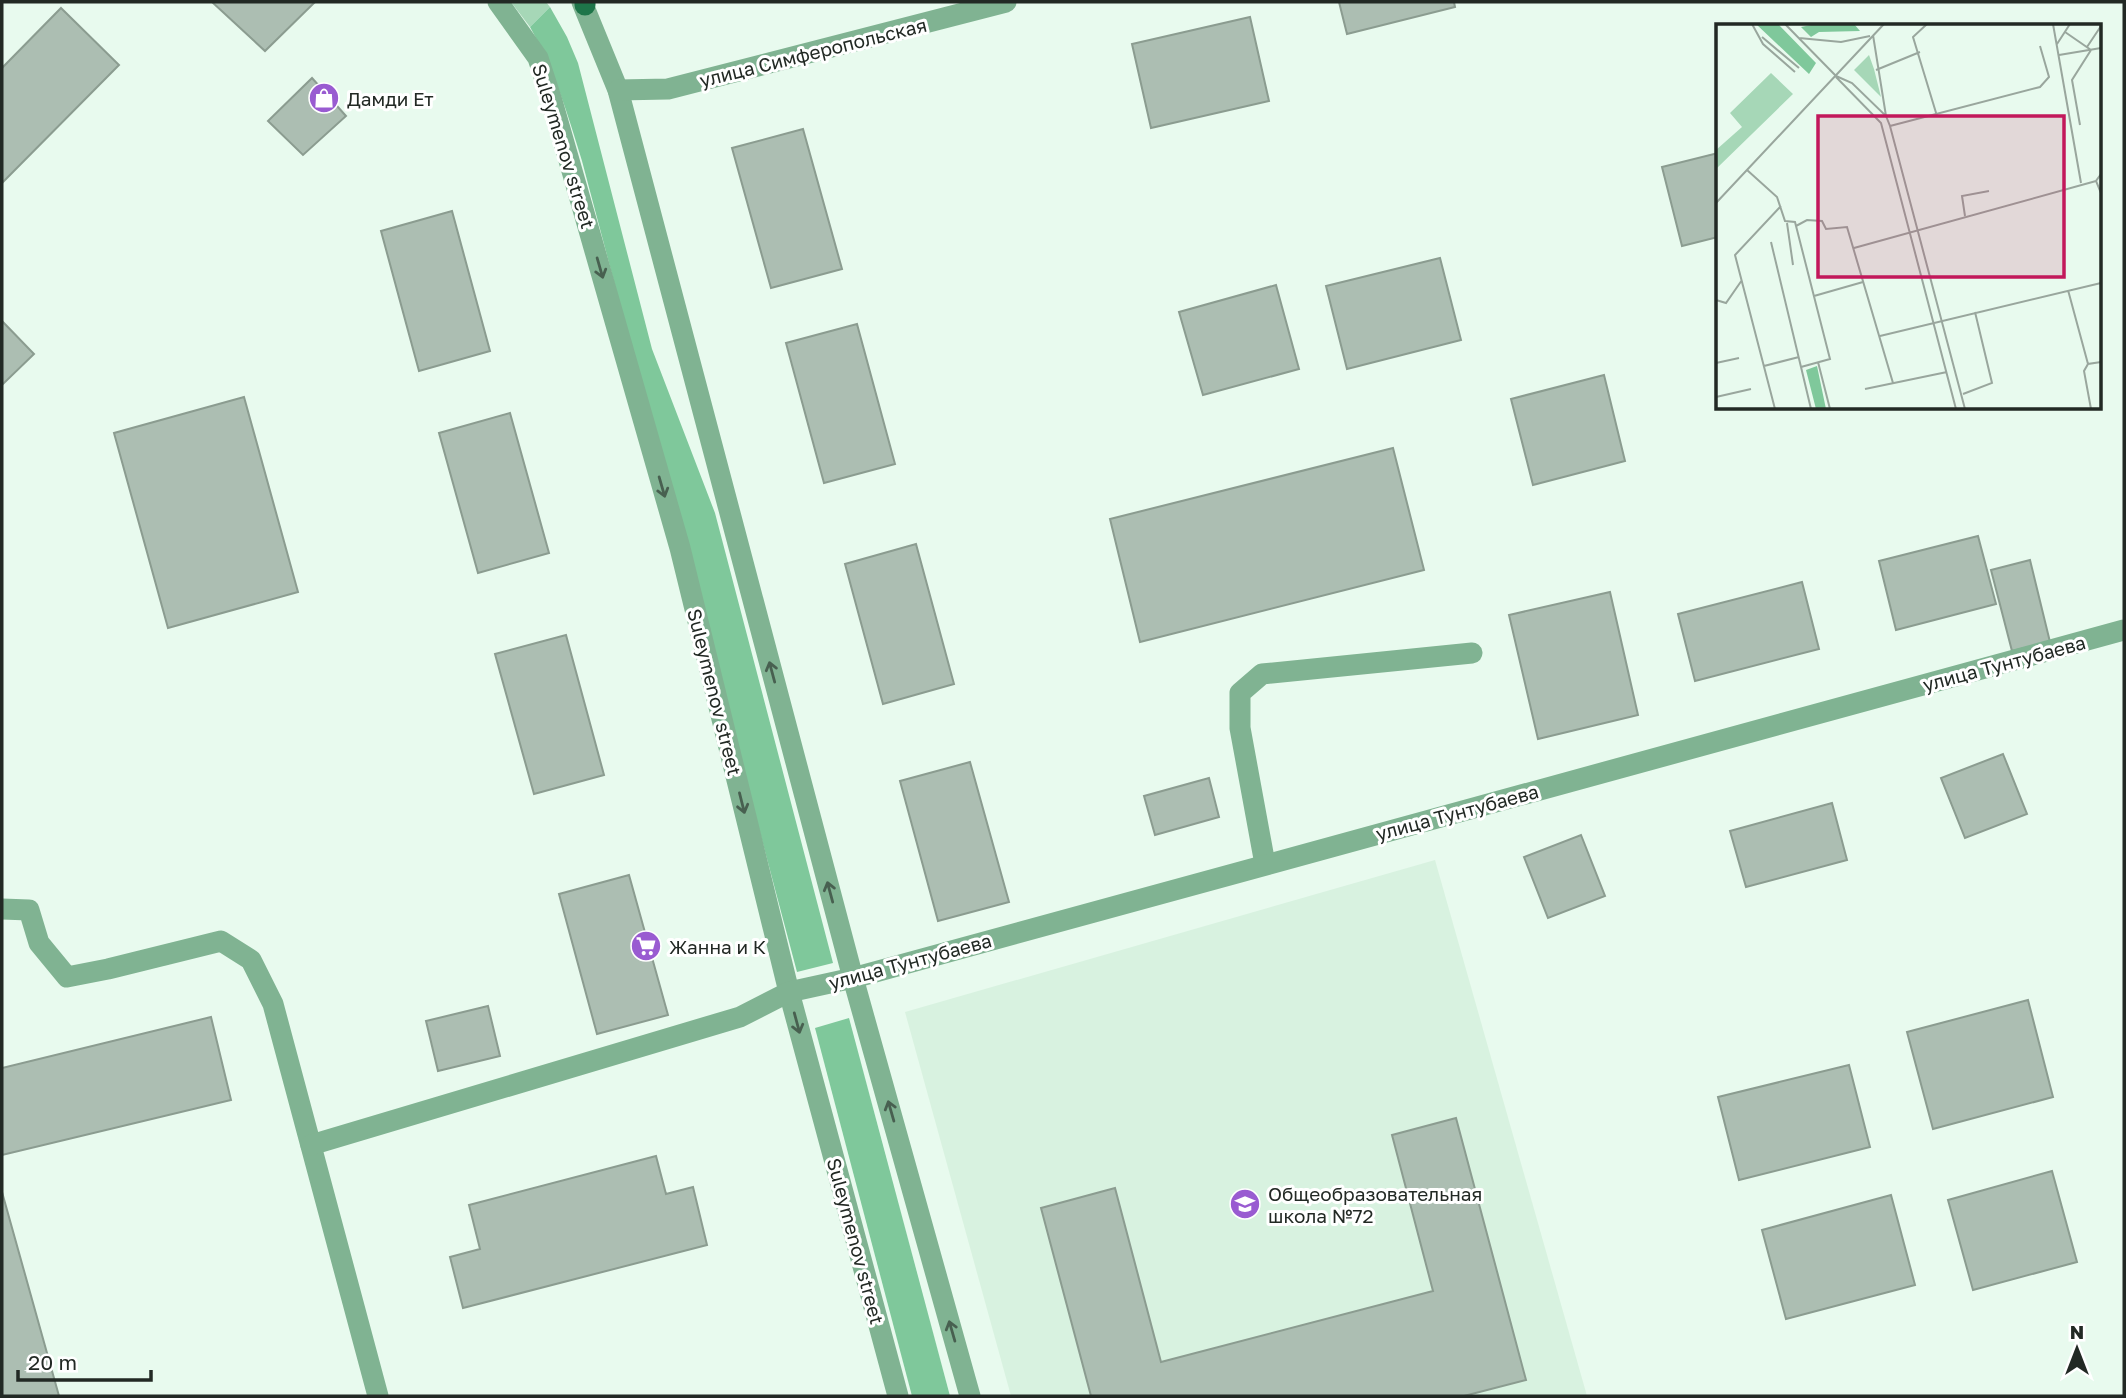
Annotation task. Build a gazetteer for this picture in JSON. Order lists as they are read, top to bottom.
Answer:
{
  "streets": {
    "street": ["улица Симферопольская", "Suleymenov street", "улица Тунтубаева"]
  },
  "crossings": [
    ["Suleymenov street", "улица Тунтубаева"]
  ],
  "places": {
    "shop": ["Дамди Ет"],
    "supermarket": ["Жанна и К"],
    "school or university": ["Общеобразовательная школа №72"]
  },
  "scale_bar": "20 m",
  "north": "top"
}
